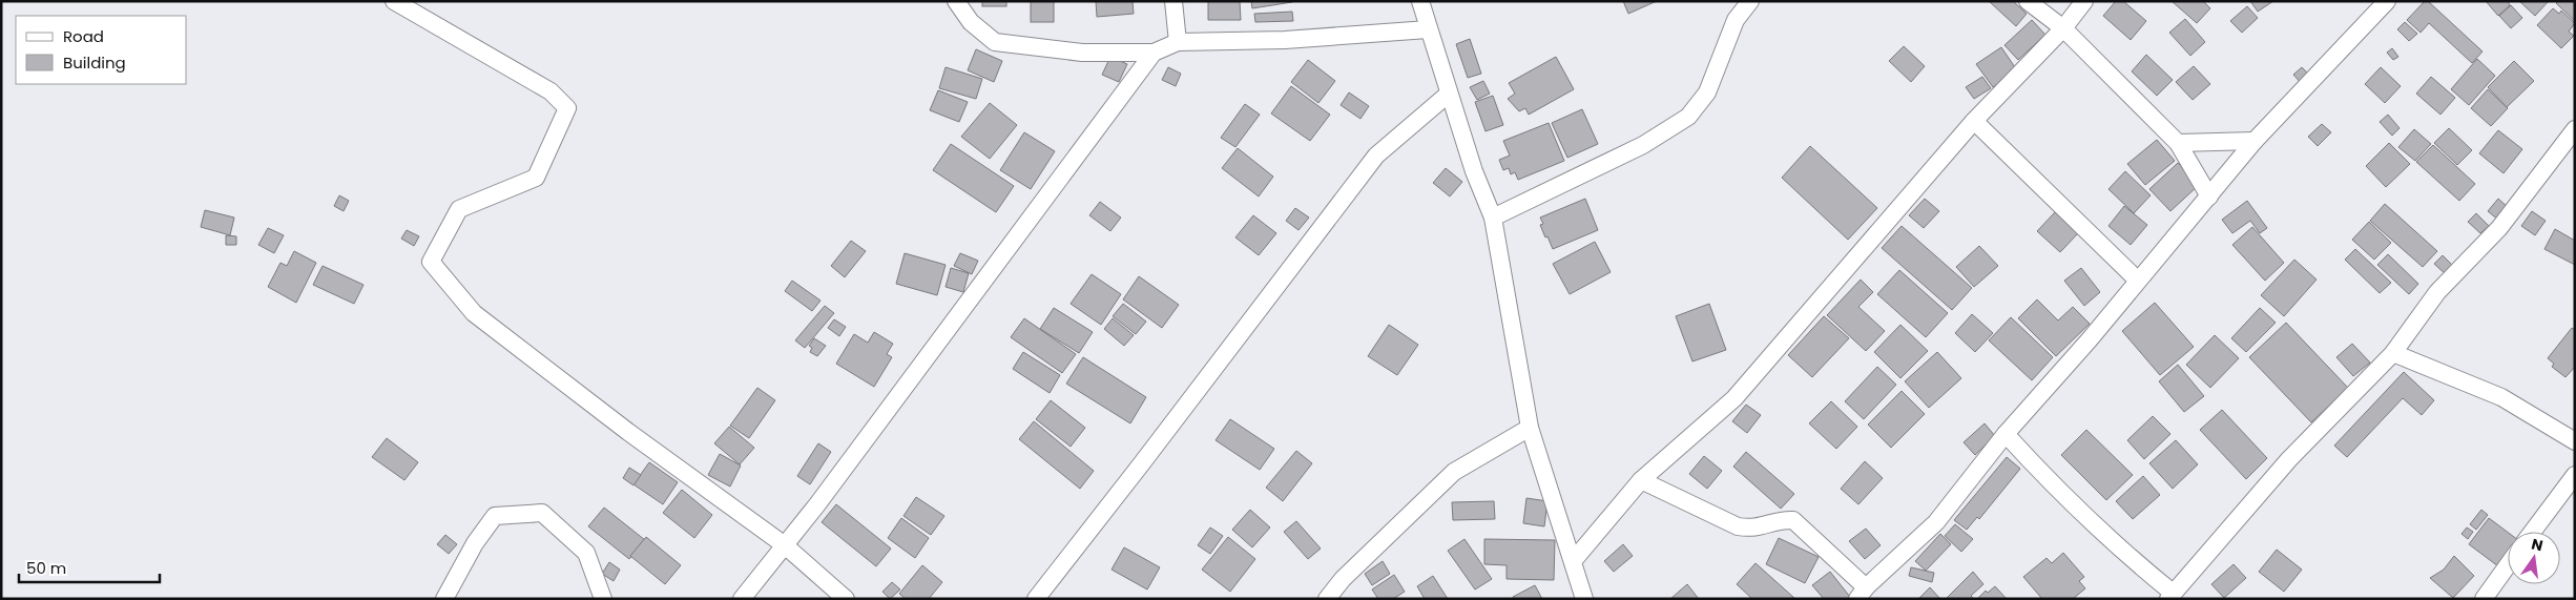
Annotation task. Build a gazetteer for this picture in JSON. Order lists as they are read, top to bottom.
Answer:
{
  "legend": ["Road", "Building"],
  "scale_bar": "50 m",
  "north": "top"
}
